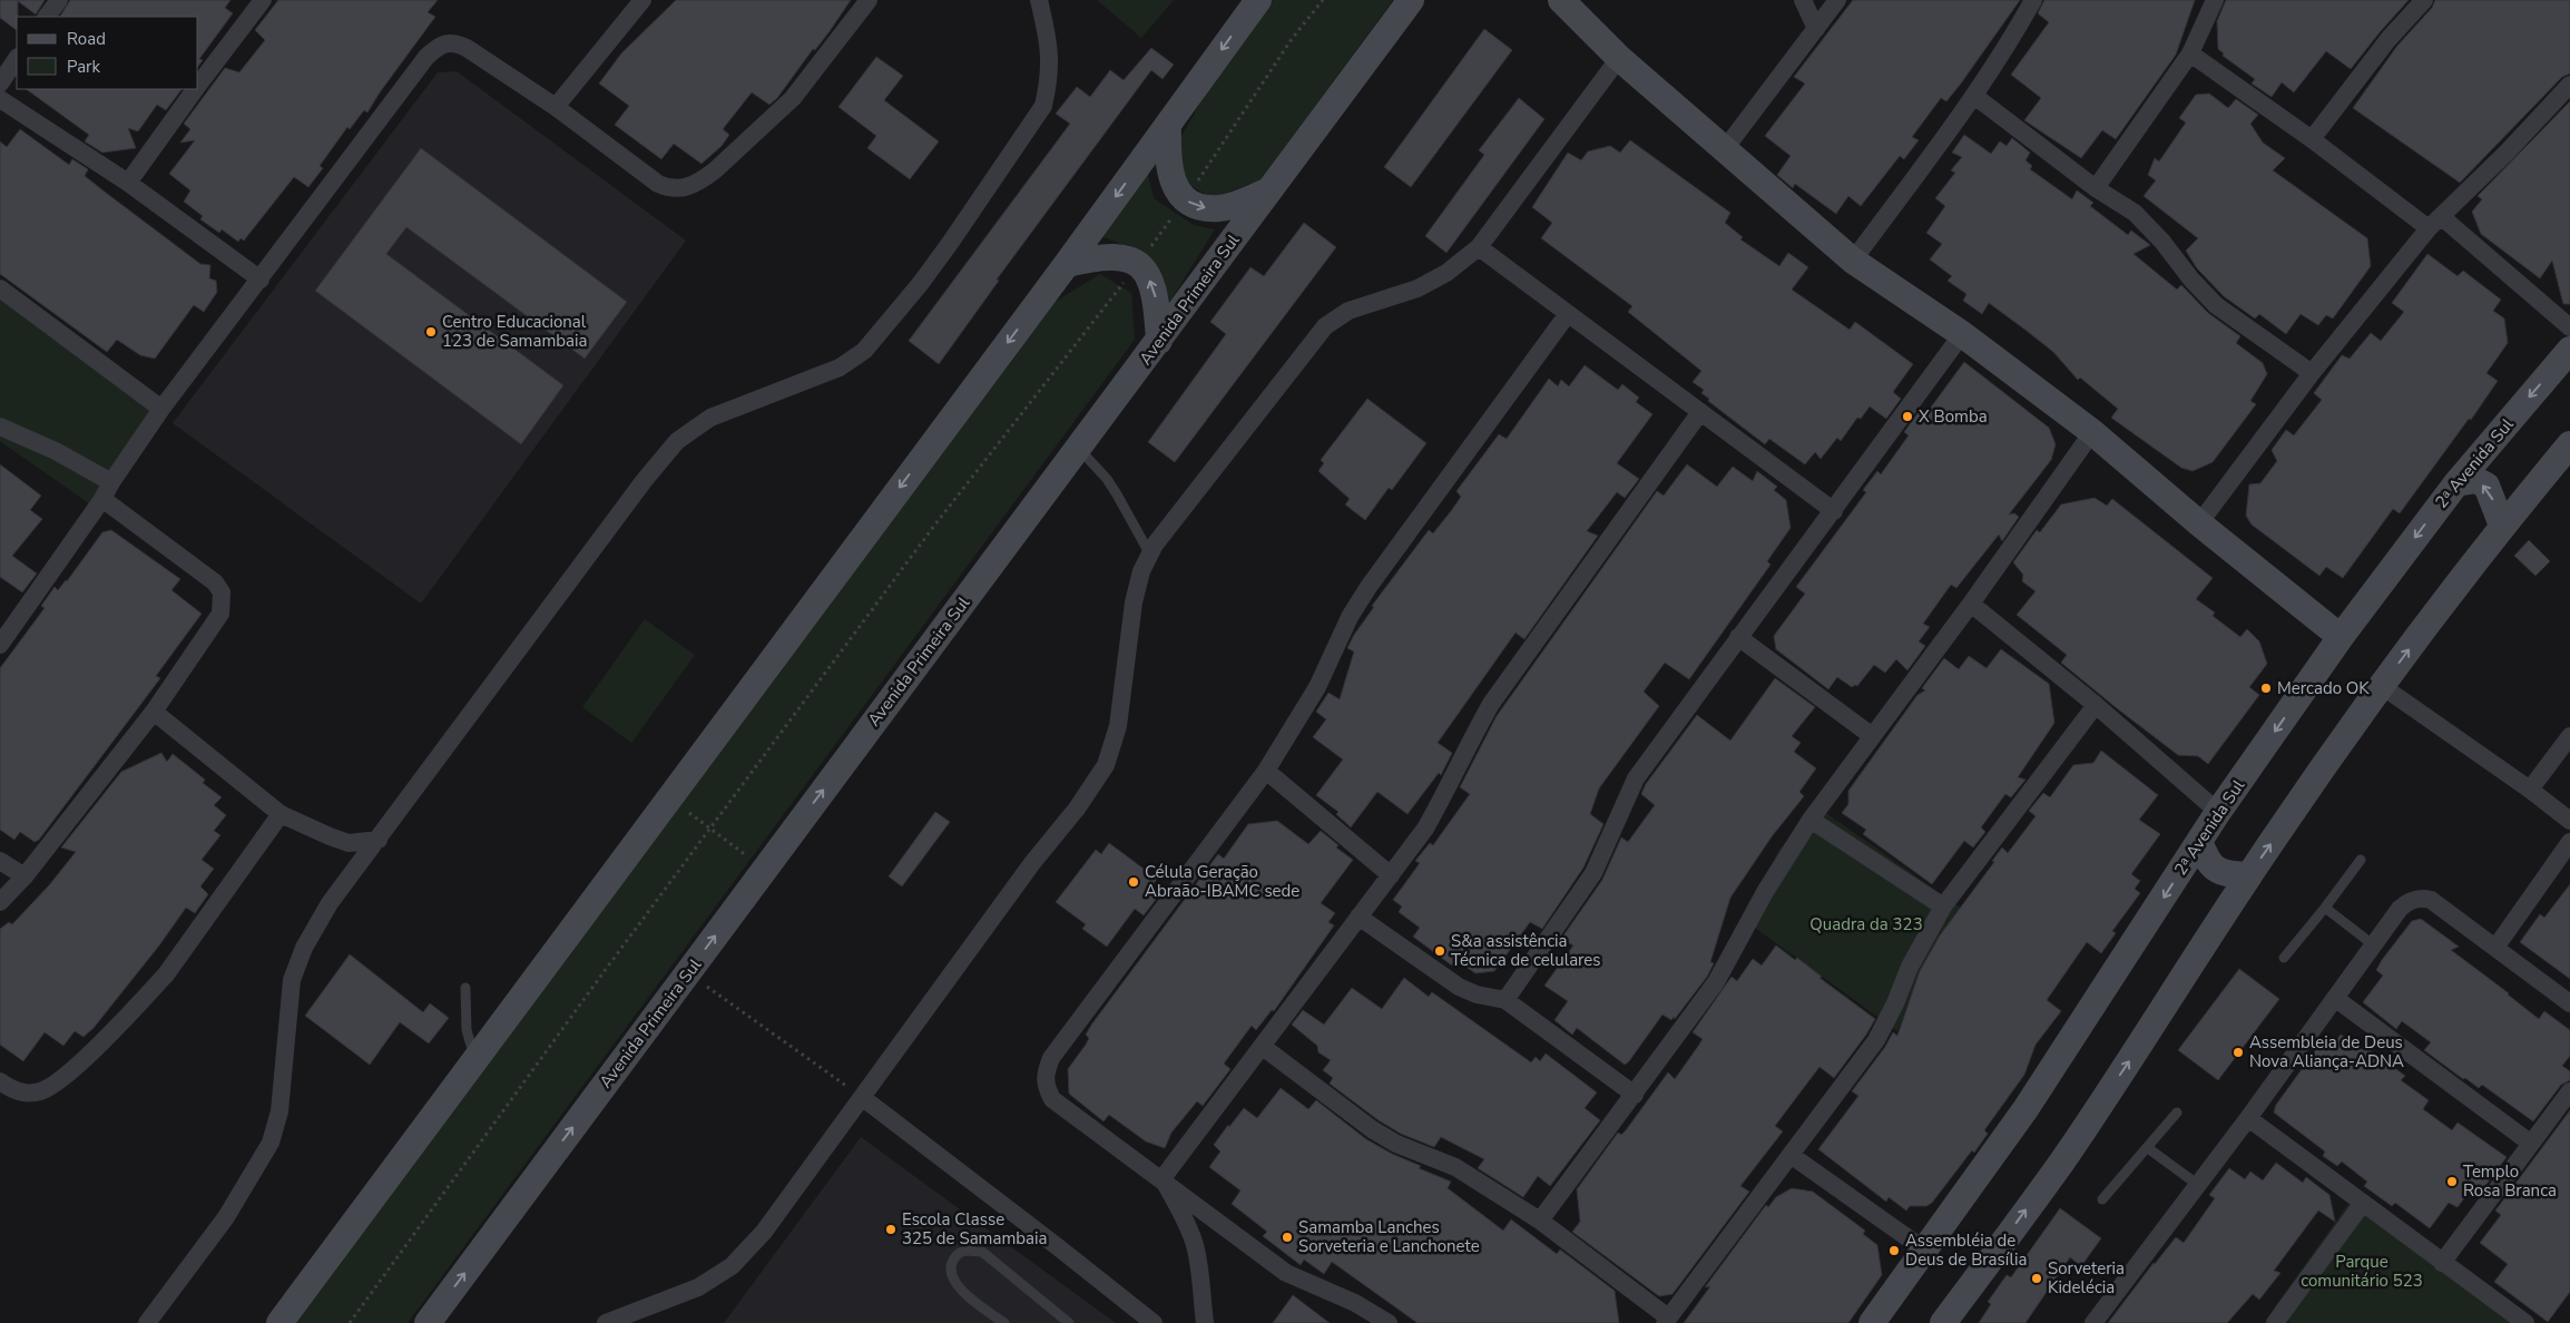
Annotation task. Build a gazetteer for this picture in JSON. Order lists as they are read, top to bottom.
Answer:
{
  "streets": {
    "street": ["Avenida Primeira Sul", "2ᵃ Avenida Sul"]
  },
  "parks": ["Quadra da 323", "Parque comunitário 523"],
  "places": [
    "Centro Educacional 123 de Samambaia",
    "X Bomba",
    "Mercado OK",
    "Célula Geração Abraão-IBAMC sede",
    "S&a assistência Técnica de celulares",
    "Assembleia de Deus Nova Aliança-ADNA",
    "Templo Rosa Branca",
    "Escola Classe 325 de Samambaia",
    "Samamba Lanches Sorveteria e Lanchonete",
    "Assembléia de Deus de Brasília",
    "Sorveteria Kidelécia"
  ],
  "legend": ["Road", "Park"]
}
